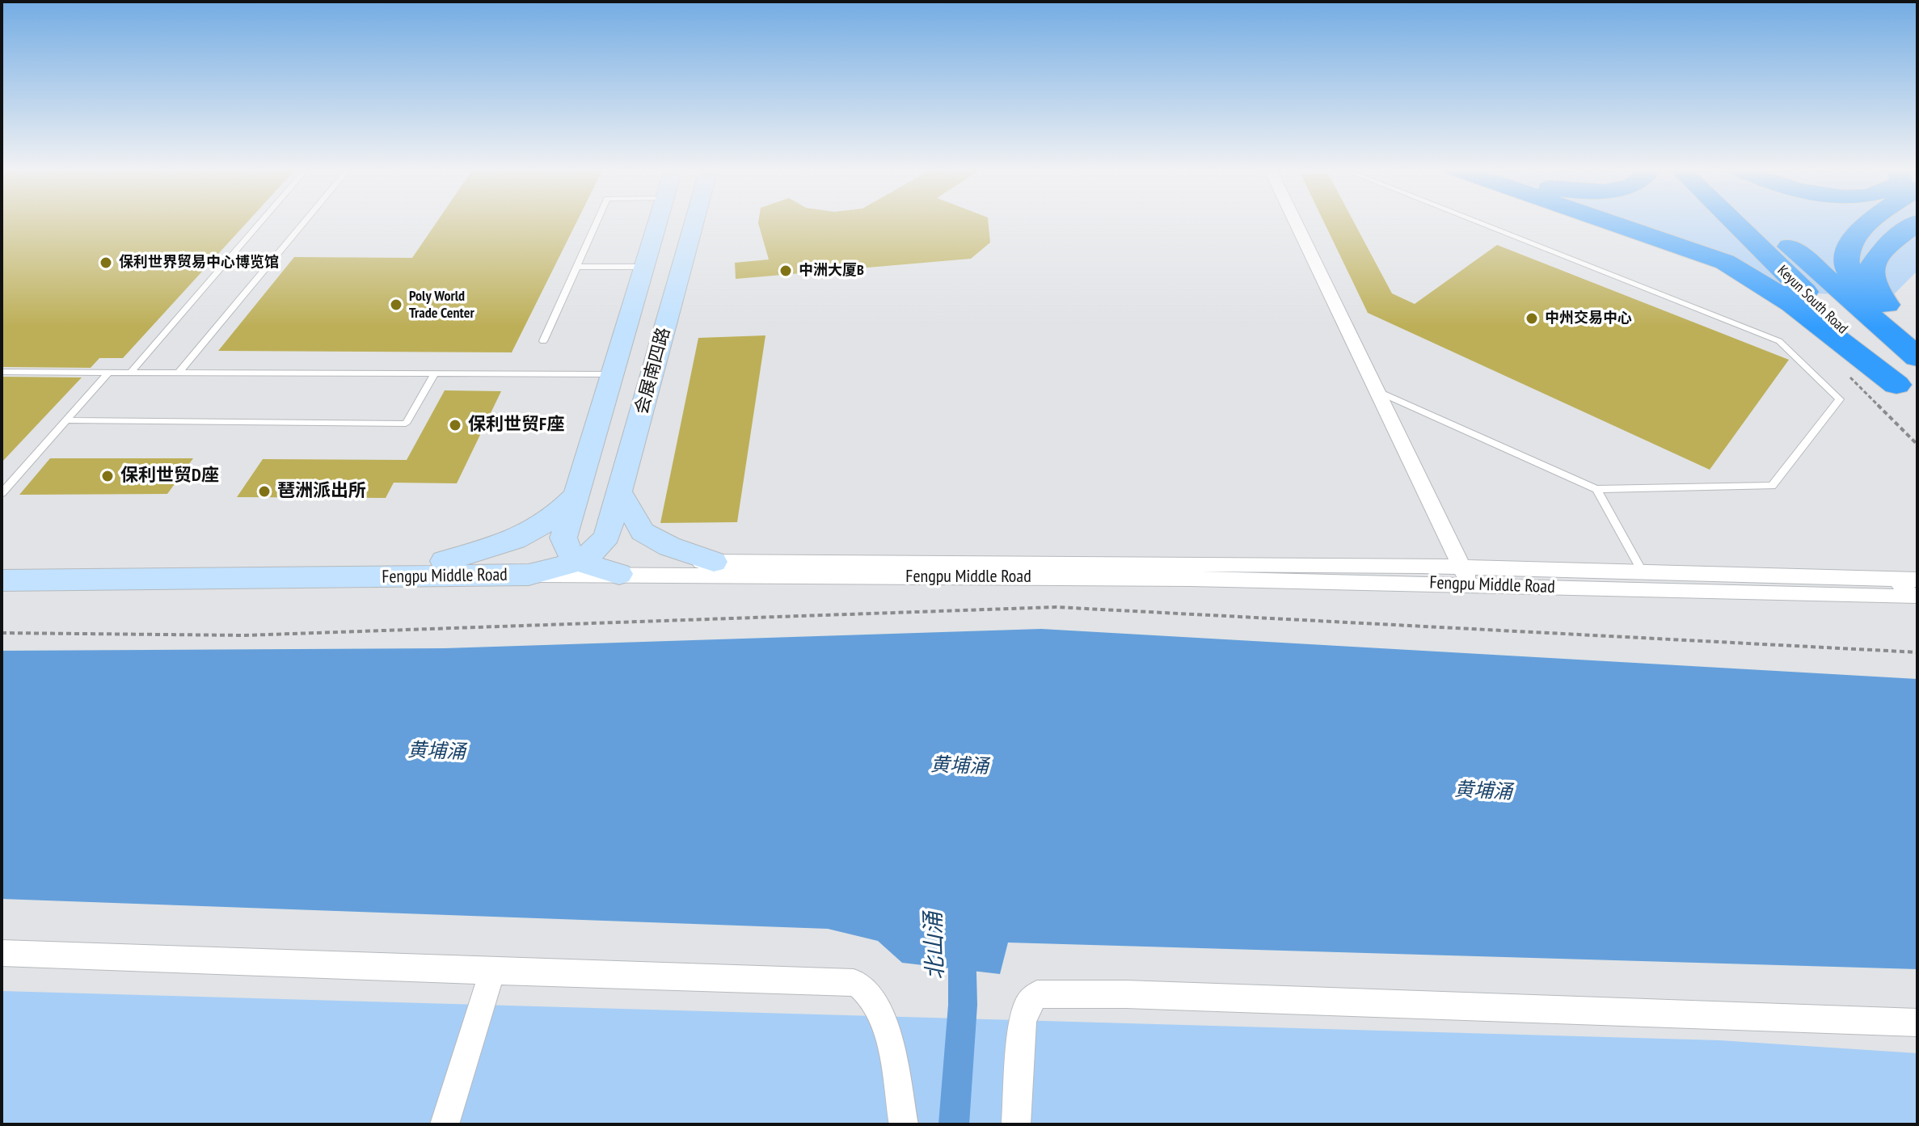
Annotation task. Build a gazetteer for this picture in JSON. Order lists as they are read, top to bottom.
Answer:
{
  "streets": {
    "highway": ["Keyun South Road"],
    "street": ["会展南四路", "Fengpu Middle Road"]
  },
  "crossings": [
    ["会展南四路", "Fengpu Middle Road"]
  ],
  "water": ["黄埔涌", "北山涌"],
  "places": [
    "保利世界贸易中心博览馆",
    "中洲大厦B",
    "Poly World Trade Center",
    "中州交易中心",
    "保利世贸F座",
    "保利世贸D座",
    "琶洲派出所"
  ]
}
